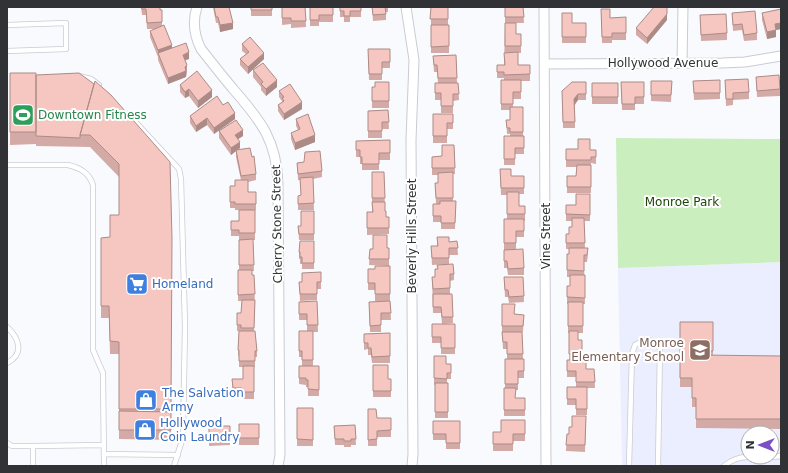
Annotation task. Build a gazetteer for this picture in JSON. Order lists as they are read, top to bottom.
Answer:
{
  "streets": {
    "street": [
      "Hollywood Avenue",
      "Cherry Stone Street",
      "Beverly Hills Street",
      "Vine Street"
    ]
  },
  "crossings": [
    ["Hollywood Avenue", "Vine Street"]
  ],
  "parks": ["Monroe Park"],
  "places": {
    "sports": ["Downtown Fitness"],
    "supermarket": ["Homeland"],
    "school or university": ["Monroe Elementary School"],
    "shop": ["The Salvation Army", "Hollywood Coin Laundry"]
  },
  "north": "left"
}
